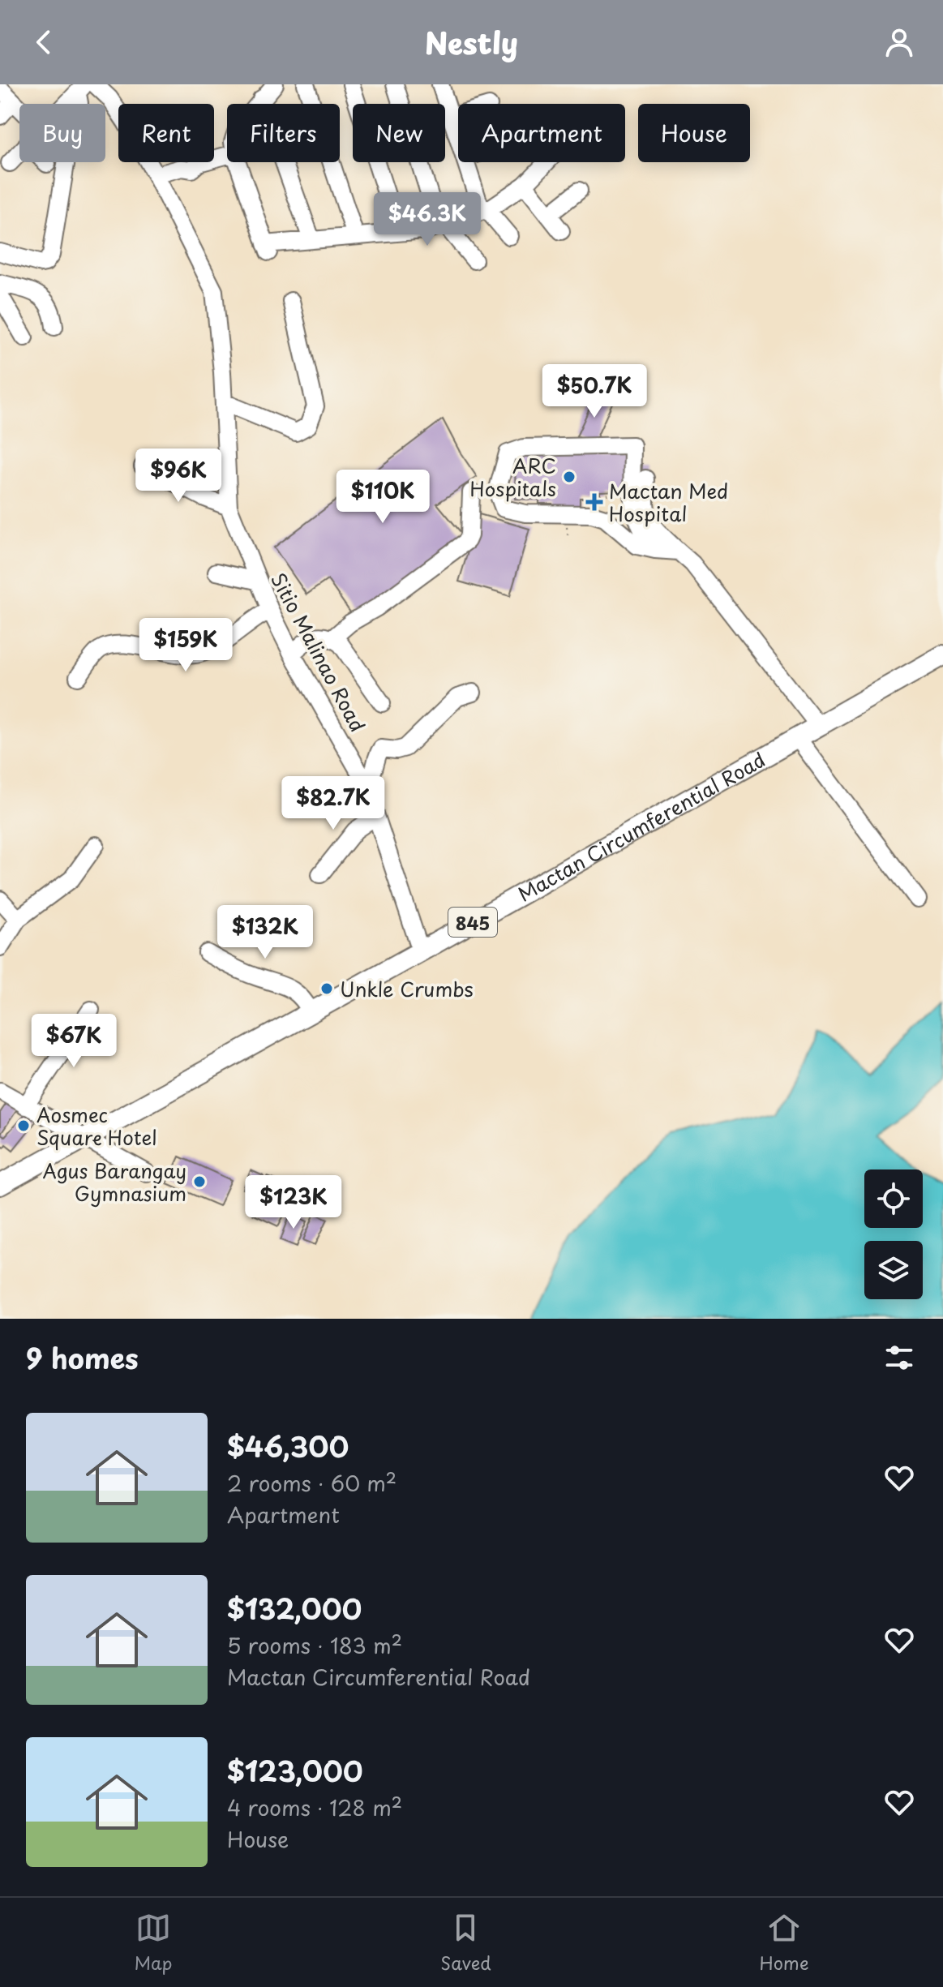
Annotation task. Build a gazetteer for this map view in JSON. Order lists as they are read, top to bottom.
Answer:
{
  "streets": {
    "main road": ["Mactan Circumferential Road", "845"],
    "street": ["Sitio Malinao Road"]
  },
  "crossings": [
    ["Sitio Malinao Road", "Mactan Circumferential Road"]
  ],
  "places": {
    "other": [
      "ARC Hospitals",
      "Unkle Crumbs",
      "Aosmec Square Hotel",
      "Agus Barangay Gymnasium"
    ],
    "health": ["Mactan Med Hospital"]
  },
  "page": {
    "header": "Nestly",
    "chip": [
      "Buy",
      "Rent",
      "Filters",
      "New",
      "Apartment",
      "House"
    ],
    "price": [
      "$46.3K",
      "$50.7K",
      "$96K",
      "$110K",
      "$159K",
      "$82.7K",
      "$132K",
      "$67K",
      "$123K"
    ],
    "heading": "9 homes",
    "list": [
      {
        "name": "$46,300",
        "note": "2 rooms · 60 m² · Apartment"
      },
      {
        "name": "$132,000",
        "note": "5 rooms · 183 m² · Mactan Circumferential Road"
      },
      {
        "name": "$123,000",
        "note": "4 rooms · 128 m² · House"
      }
    ],
    "tabs": ["Map", "Saved", "Home"]
  }
}
